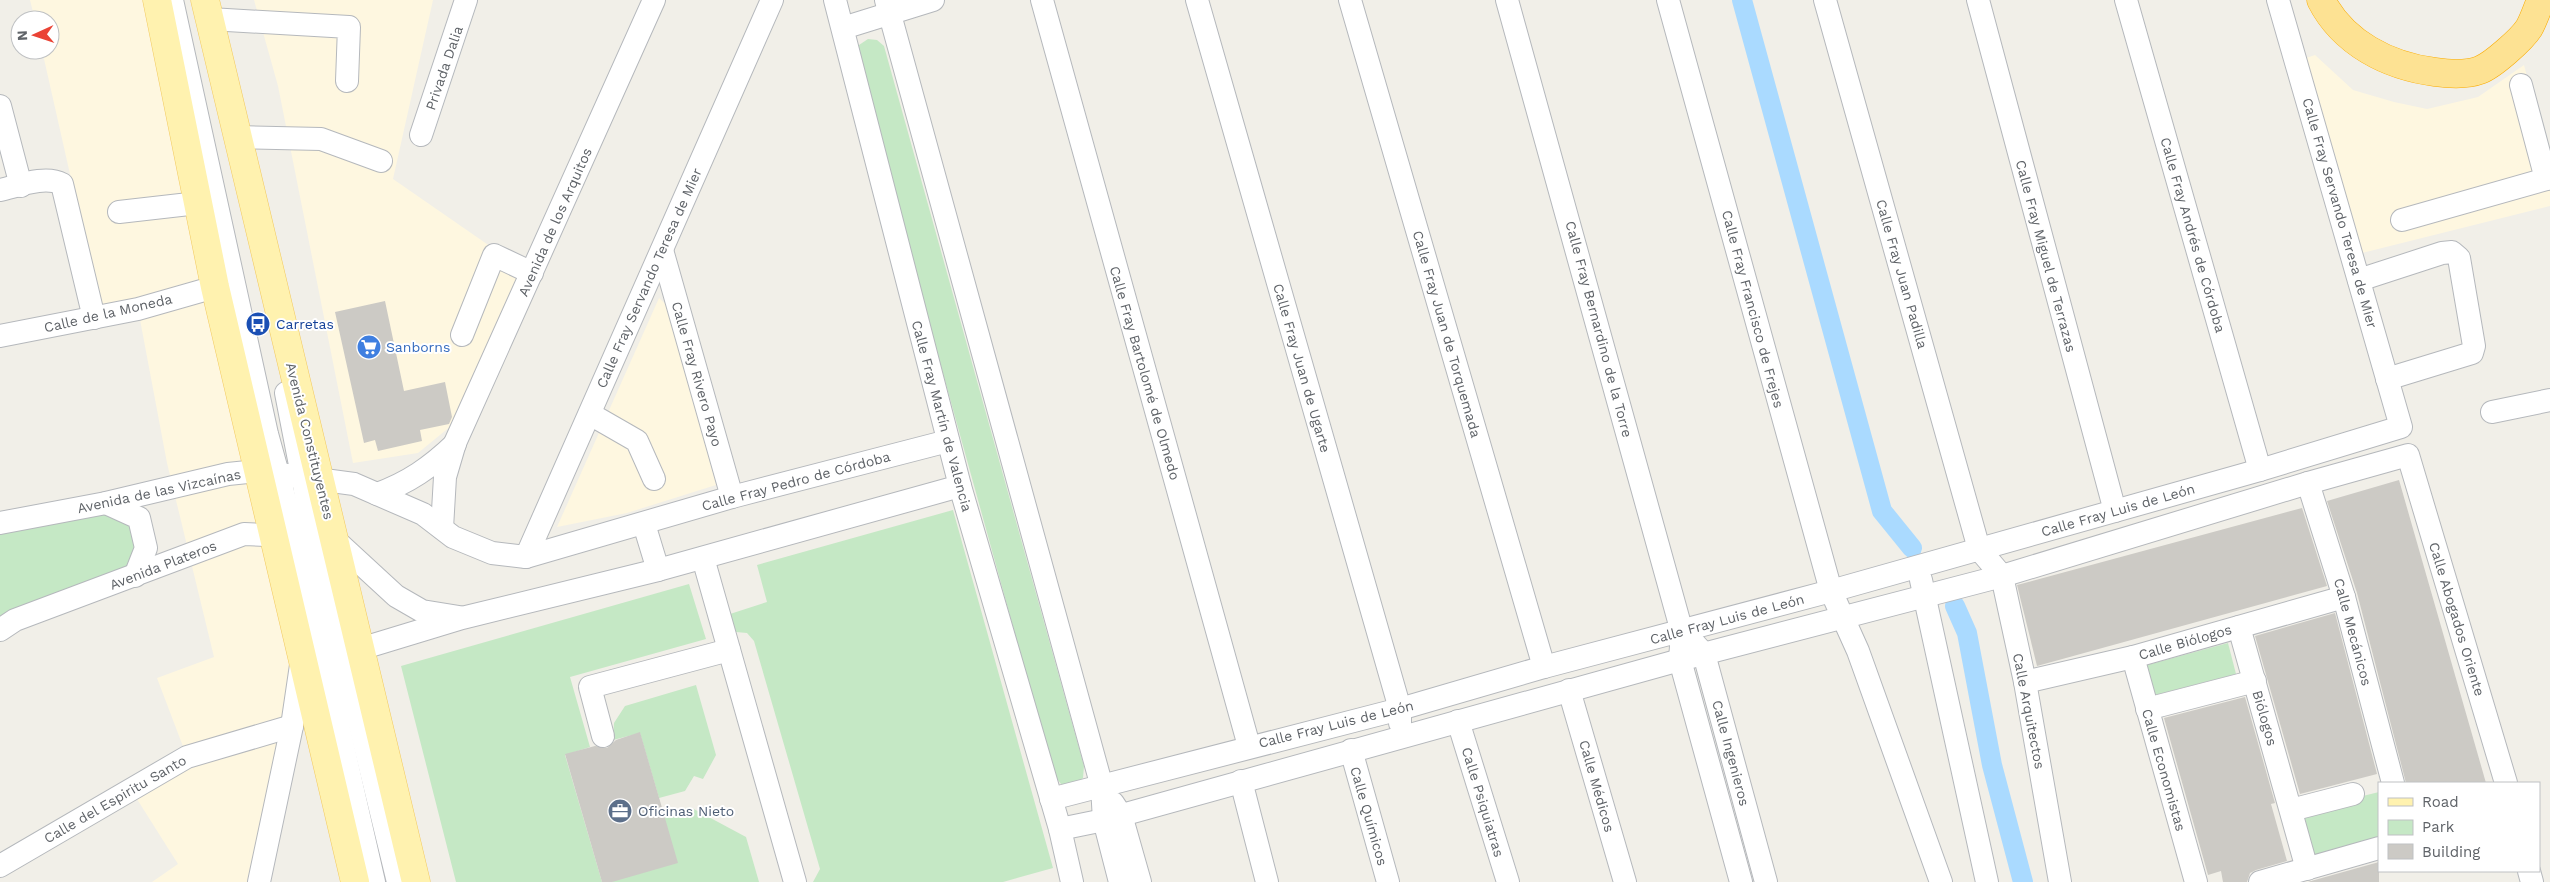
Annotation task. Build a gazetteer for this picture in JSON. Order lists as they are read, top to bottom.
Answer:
{
  "streets": {
    "main road": ["Avenida Constituyentes"],
    "street": [
      "Privada Dalia",
      "Calle Fray Servando Teresa de Mier",
      "Avenida de los Arquitos",
      "Calle Fray Andrés de Córdoba",
      "Calle Fray Miguel de Terrazas",
      "Calle Fray Juan Padilla",
      "Calle Fray Francisco de Frejes",
      "Calle de la Moneda",
      "Calle Fray Bernardino de la Torre",
      "Calle Fray Juan de Torquemada",
      "Calle Fray Juan de Ugarte",
      "Calle Fray Bartolomé de Olmedo",
      "Calle Fray Rivero Payo",
      "Calle Fray Martín de Valencia",
      "Calle Fray Pedro de Córdoba",
      "Avenida de las Vizcaínas",
      "Calle Fray Luis de León",
      "Avenida Plateros",
      "Calle Abogados Oriente",
      "Calle Mecánicos",
      "Calle Biólogos",
      "Calle Arquitectos",
      "Biólogos",
      "Calle Ingenieros",
      "Calle Economistas",
      "Calle Médicos",
      "Calle del Espiritu Santo",
      "Calle Psiquiatras",
      "Calle Químicos"
    ]
  },
  "crossings": [
    ["Calle Fray Servando Teresa de Mier", "Calle Fray Rivero Payo"],
    ["Calle Fray Servando Teresa de Mier", "Calle Fray Pedro de Córdoba"],
    ["Calle Fray Servando Teresa de Mier", "Calle Fray Luis de León"],
    ["Avenida de los Arquitos", "Calle Fray Pedro de Córdoba"],
    ["Calle Fray Andrés de Córdoba", "Calle Fray Luis de León"],
    ["Calle Fray Miguel de Terrazas", "Calle Fray Luis de León"],
    ["Calle Fray Juan Padilla", "Calle Fray Luis de León"],
    ["Calle Fray Juan Padilla", "Calle Arquitectos"],
    ["Calle Fray Francisco de Frejes", "Calle Fray Luis de León"],
    ["Calle de la Moneda", "Avenida Constituyentes"],
    ["Calle Fray Bernardino de la Torre", "Calle Fray Luis de León"],
    ["Calle Fray Bernardino de la Torre", "Calle Ingenieros"],
    ["Calle Fray Juan de Torquemada", "Calle Fray Luis de León"],
    ["Calle Fray Juan de Ugarte", "Calle Fray Luis de León"],
    ["Calle Fray Bartolomé de Olmedo", "Calle Fray Luis de León"],
    ["Calle Fray Rivero Payo", "Calle Fray Pedro de Córdoba"],
    ["Calle Fray Martín de Valencia", "Calle Fray Pedro de Córdoba"],
    ["Calle Fray Martín de Valencia", "Calle Fray Luis de León"],
    ["Avenida Constituyentes", "Calle Fray Pedro de Córdoba"],
    ["Avenida Constituyentes", "Avenida de las Vizcaínas"],
    ["Avenida Constituyentes", "Avenida Plateros"],
    ["Calle Fray Pedro de Córdoba", "Avenida de las Vizcaínas"],
    ["Calle Fray Luis de León", "Calle Abogados Oriente"],
    ["Calle Fray Luis de León", "Calle Mecánicos"],
    ["Calle Fray Luis de León", "Calle Arquitectos"],
    ["Calle Fray Luis de León", "Calle Ingenieros"],
    ["Calle Fray Luis de León", "Calle Médicos"],
    ["Calle Fray Luis de León", "Calle Psiquiatras"],
    ["Calle Fray Luis de León", "Calle Químicos"],
    ["Calle Mecánicos", "Calle Biólogos"],
    ["Calle Biólogos", "Calle Arquitectos"],
    ["Calle Biólogos", "Biólogos"],
    ["Calle Biólogos", "Calle Economistas"]
  ],
  "places": {
    "bus stop": ["Carretas"],
    "supermarket": ["Sanborns"],
    "office": ["Oficinas Nieto"]
  },
  "legend": ["Road", "Park", "Building"],
  "north": "left"
}
